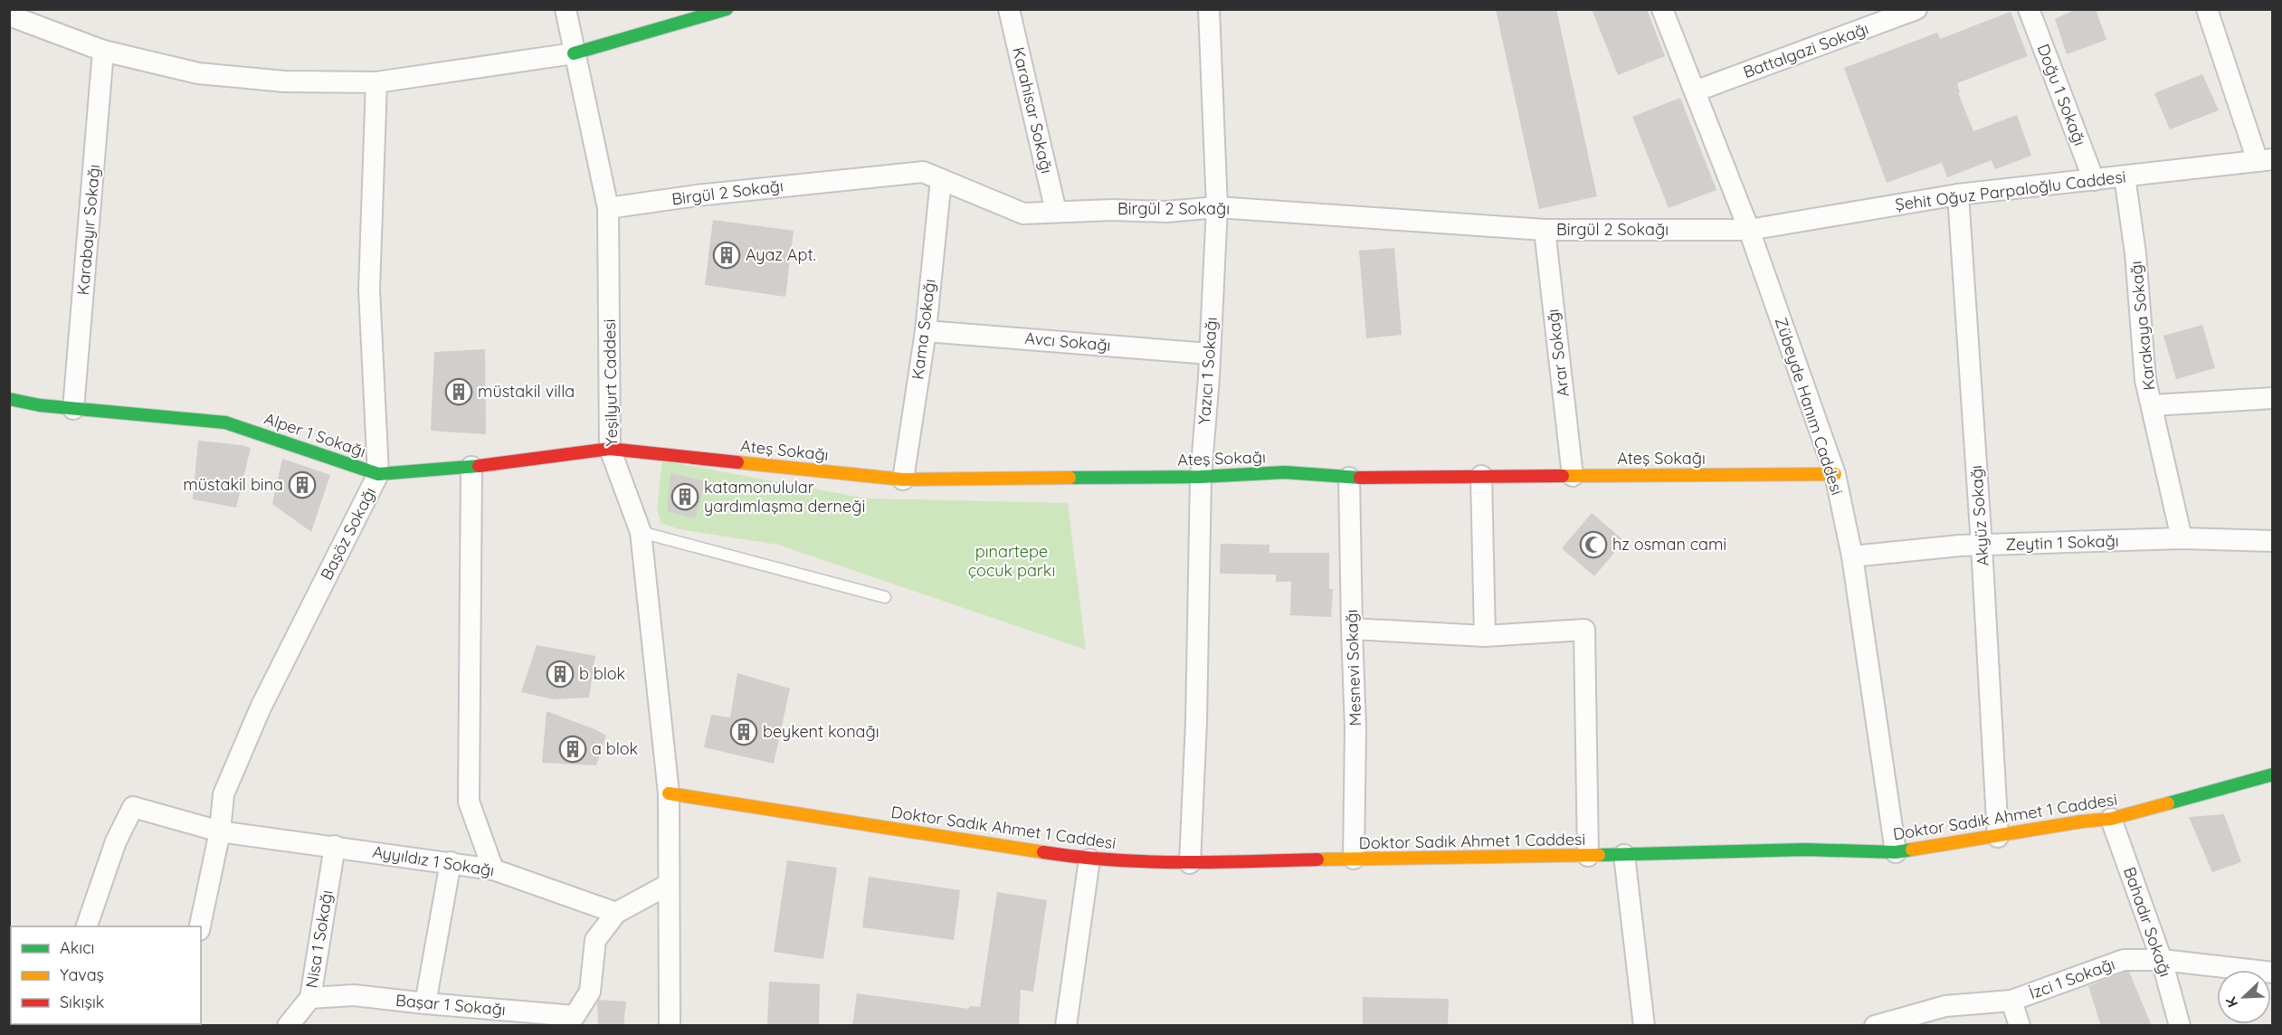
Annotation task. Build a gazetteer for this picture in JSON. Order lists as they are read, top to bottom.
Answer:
{
  "streets": {
    "street": [
      "Battalgazi Sokağı",
      "Doğu 1 Sokağı",
      "Karahisar Sokağı",
      "Şehit Oğuz Parpaloğlu Caddesi",
      "Birgül 2 Sokağı",
      "Karabayır Sokağı",
      "Karakaya Sokağı",
      "Kama Sokağı",
      "Avcı Sokağı",
      "Arar Sokağı",
      "Yazıcı 1 Sokağı",
      "Yeşilyurt Caddesi",
      "Zübeyde Hanım Caddesi",
      "Alper 1 Sokağı",
      "Ateş Sokağı",
      "Akyüz Sokağı",
      "Başöz Sokağı",
      "Zeytin 1 Sokağı",
      "Mesnevi Sokağı",
      "Doktor Sadık Ahmet 1 Caddesi",
      "Ayyıldız 1 Sokağı",
      "Bahadır Sokağı",
      "Nisa 1 Sokağı",
      "İzci 1 Sokağı",
      "Başar 1 Sokağı"
    ]
  },
  "crossings": [
    ["Battalgazi Sokağı", "Zübeyde Hanım Caddesi"],
    ["Doğu 1 Sokağı", "Şehit Oğuz Parpaloğlu Caddesi"],
    ["Karahisar Sokağı", "Birgül 2 Sokağı"],
    ["Şehit Oğuz Parpaloğlu Caddesi", "Birgül 2 Sokağı"],
    ["Şehit Oğuz Parpaloğlu Caddesi", "Karakaya Sokağı"],
    ["Şehit Oğuz Parpaloğlu Caddesi", "Zübeyde Hanım Caddesi"],
    ["Şehit Oğuz Parpaloğlu Caddesi", "Akyüz Sokağı"],
    ["Birgül 2 Sokağı", "Kama Sokağı"],
    ["Birgül 2 Sokağı", "Arar Sokağı"],
    ["Birgül 2 Sokağı", "Yazıcı 1 Sokağı"],
    ["Birgül 2 Sokağı", "Yeşilyurt Caddesi"],
    ["Birgül 2 Sokağı", "Zübeyde Hanım Caddesi"],
    ["Karabayır Sokağı", "Alper 1 Sokağı"],
    ["Karakaya Sokağı", "Zeytin 1 Sokağı"],
    ["Kama Sokağı", "Avcı Sokağı"],
    ["Kama Sokağı", "Ateş Sokağı"],
    ["Avcı Sokağı", "Yazıcı 1 Sokağı"],
    ["Arar Sokağı", "Ateş Sokağı"],
    ["Yazıcı 1 Sokağı", "Ateş Sokağı"],
    ["Yazıcı 1 Sokağı", "Doktor Sadık Ahmet 1 Caddesi"],
    ["Yeşilyurt Caddesi", "Alper 1 Sokağı"],
    ["Yeşilyurt Caddesi", "Ateş Sokağı"],
    ["Yeşilyurt Caddesi", "Doktor Sadık Ahmet 1 Caddesi"],
    ["Zübeyde Hanım Caddesi", "Ateş Sokağı"],
    ["Zübeyde Hanım Caddesi", "Zeytin 1 Sokağı"],
    ["Zübeyde Hanım Caddesi", "Doktor Sadık Ahmet 1 Caddesi"],
    ["Alper 1 Sokağı", "Ateş Sokağı"],
    ["Alper 1 Sokağı", "Başöz Sokağı"],
    ["Ateş Sokağı", "Mesnevi Sokağı"],
    ["Akyüz Sokağı", "Zeytin 1 Sokağı"],
    ["Akyüz Sokağı", "Doktor Sadık Ahmet 1 Caddesi"],
    ["Başöz Sokağı", "Ayyıldız 1 Sokağı"],
    ["Mesnevi Sokağı", "Doktor Sadık Ahmet 1 Caddesi"],
    ["Doktor Sadık Ahmet 1 Caddesi", "Bahadır Sokağı"],
    ["Ayyıldız 1 Sokağı", "Nisa 1 Sokağı"],
    ["Ayyıldız 1 Sokağı", "Başar 1 Sokağı"],
    ["Bahadır Sokağı", "İzci 1 Sokağı"],
    ["Nisa 1 Sokağı", "Başar 1 Sokağı"]
  ],
  "parks": ["pınartepe çocuk parkı"],
  "places": {
    "building": [
      "Ayaz Apt.",
      "müstakil villa",
      "müstakil bina",
      "katamonulular yardımlaşma derneği",
      "b blok",
      "beykent konağı",
      "a blok"
    ],
    "mosque": ["hz osman cami"]
  },
  "legend": ["Akıcı", "Yavaş", "Sıkışık"],
  "north": "bottom left"
}
